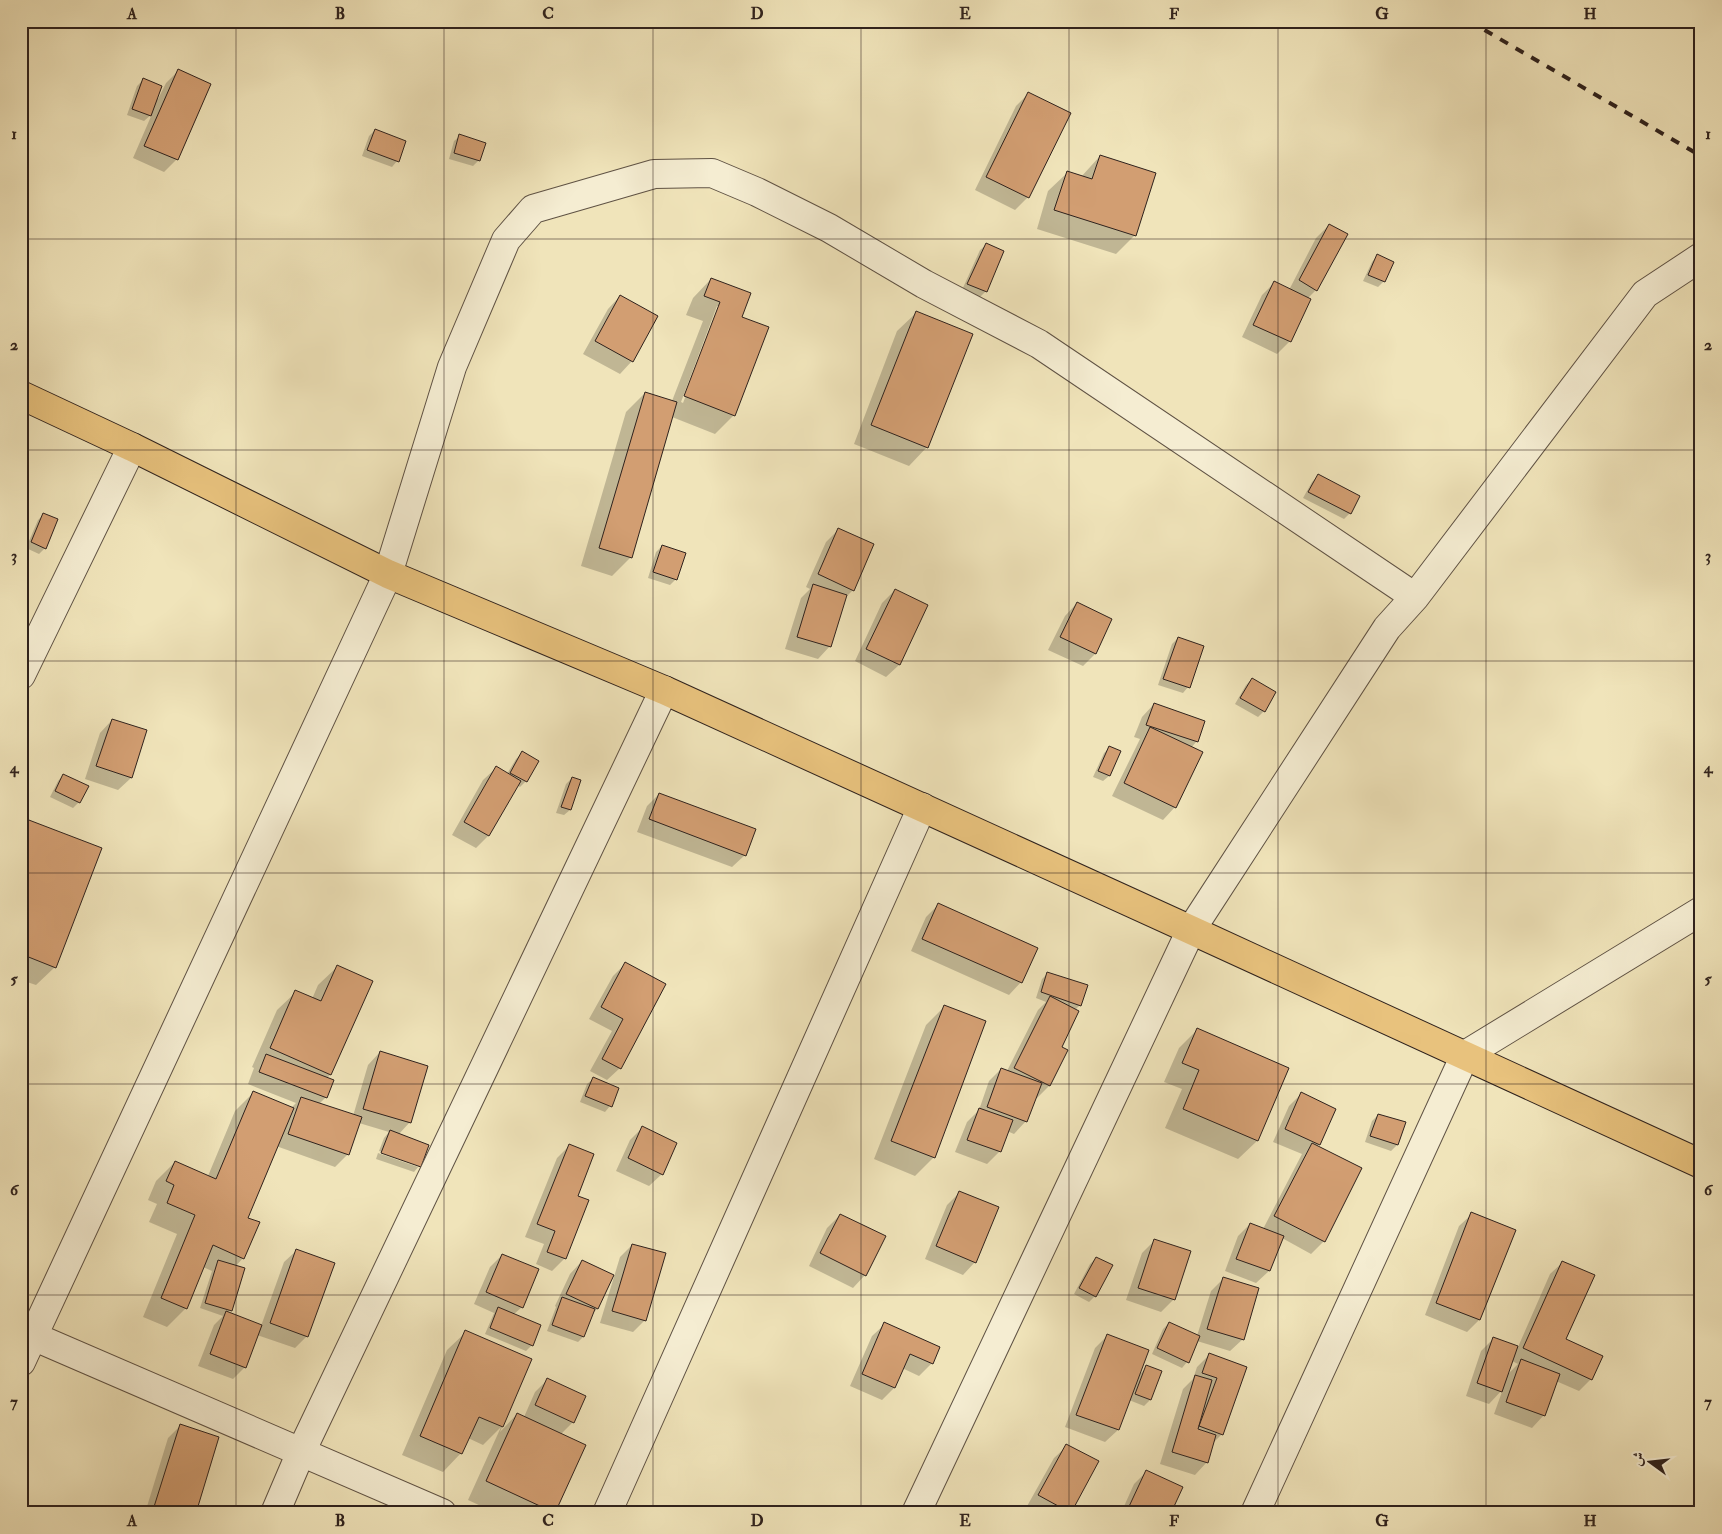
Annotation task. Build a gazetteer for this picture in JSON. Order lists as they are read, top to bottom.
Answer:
{
  "north": "left",
  "grid": {
    "columns": [
      "A",
      "B",
      "C",
      "D",
      "E",
      "F",
      "G",
      "H"
    ],
    "rows": [
      "1",
      "2",
      "3",
      "4",
      "5",
      "6",
      "7"
    ]
  }
}
